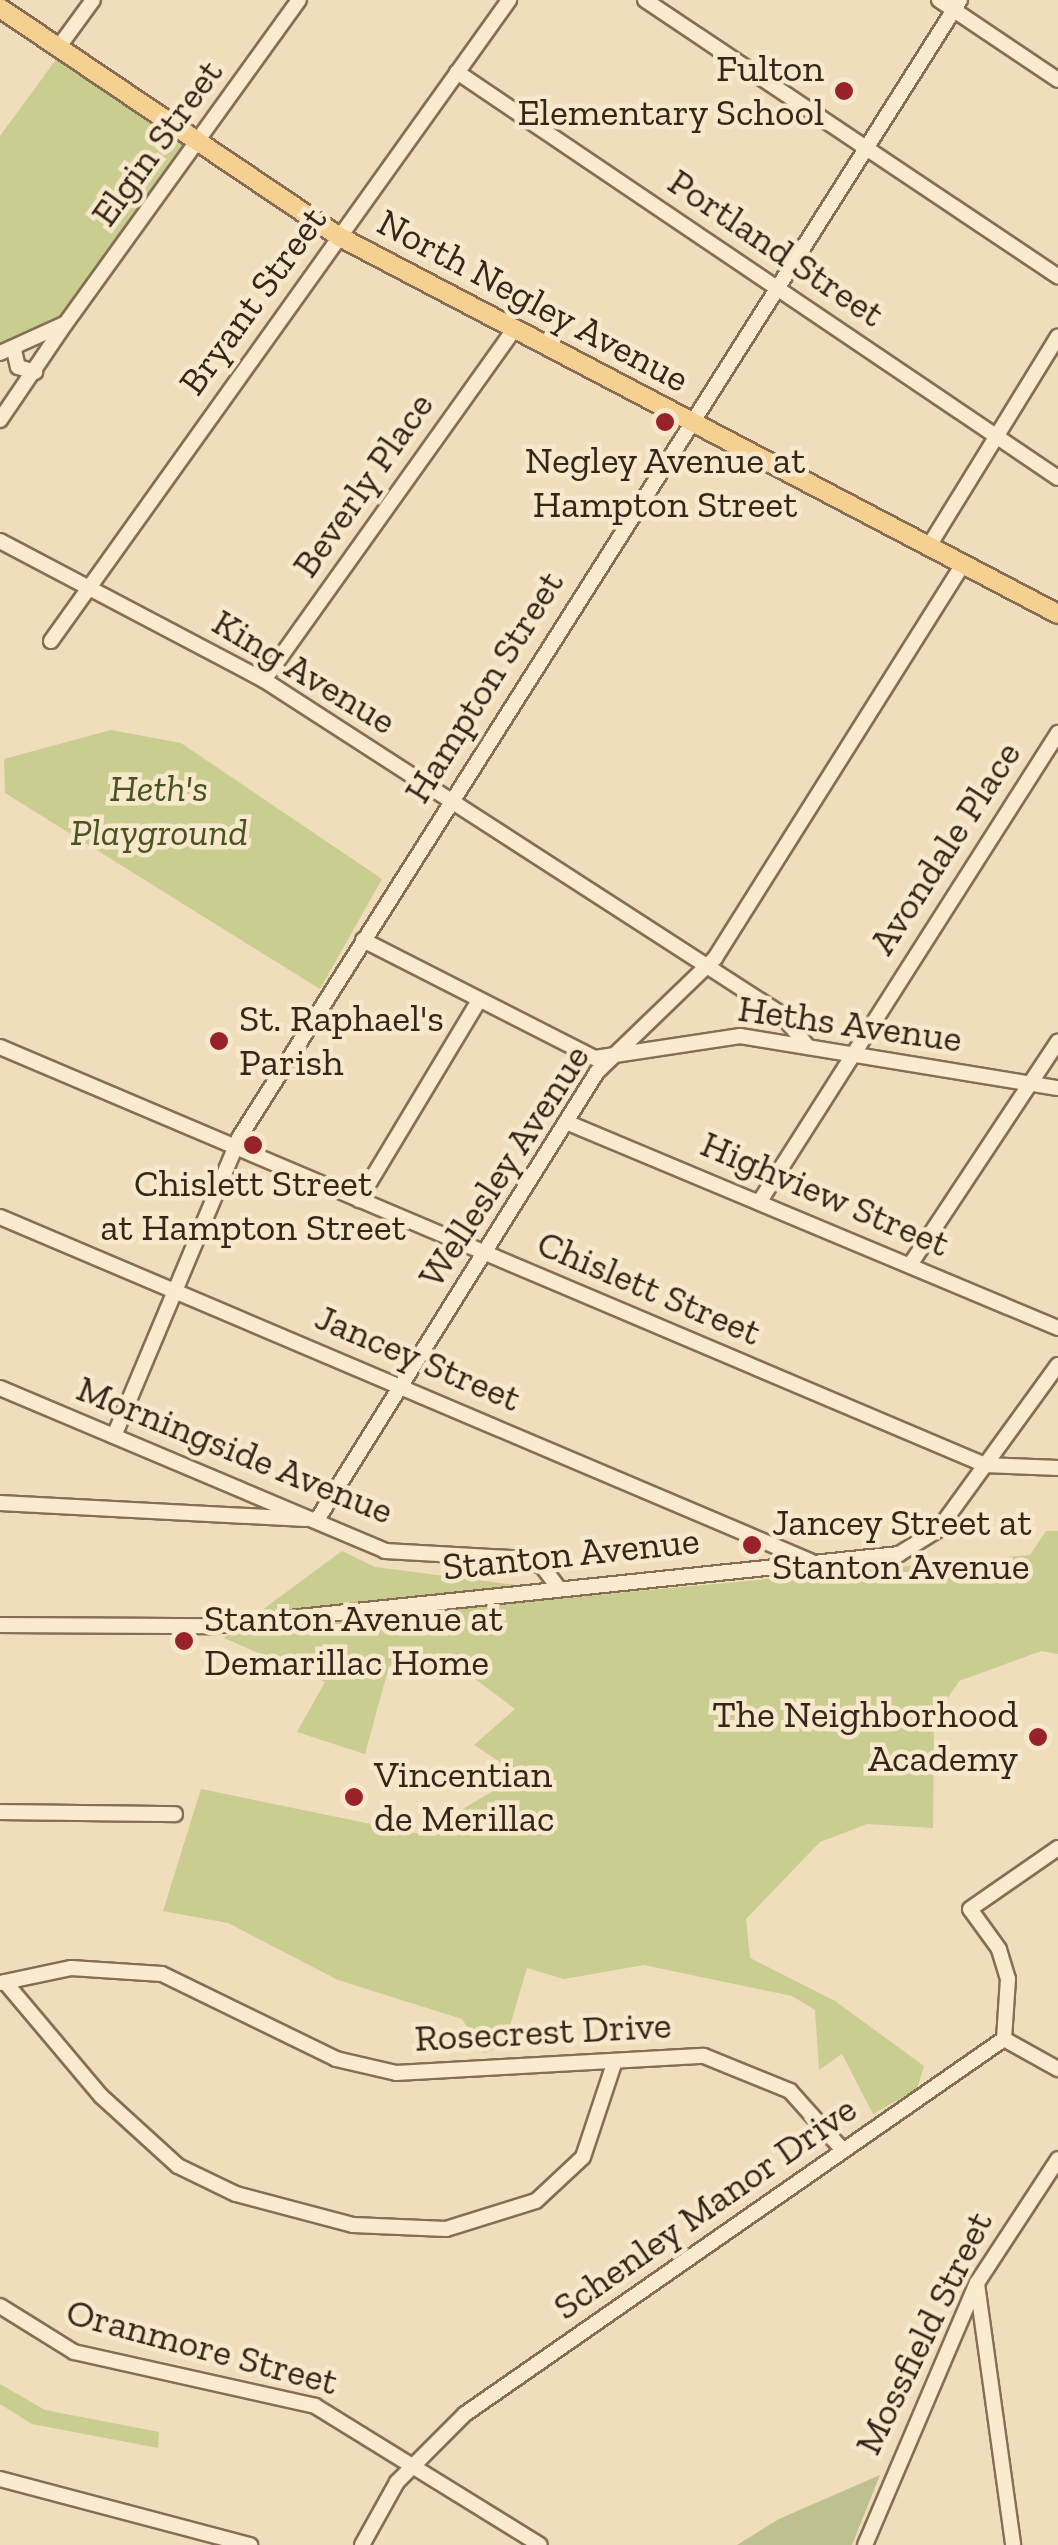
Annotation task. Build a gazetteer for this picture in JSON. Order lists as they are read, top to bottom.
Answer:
{
  "streets": {
    "main road": ["North Negley Avenue"],
    "street": [
      "Elgin Street",
      "Portland Street",
      "Bryant Street",
      "Beverly Place",
      "King Avenue",
      "Hampton Street",
      "Avondale Place",
      "Heths Avenue",
      "Wellesley Avenue",
      "Highview Street",
      "Chislett Street",
      "Jancey Street",
      "Morningside Avenue",
      "Stanton Avenue",
      "Rosecrest Drive",
      "Schenley Manor Drive",
      "Mossfield Street",
      "Oranmore Street"
    ]
  },
  "crossings": [
    ["Elgin Street", "North Negley Avenue"],
    ["Portland Street", "Bryant Street"],
    ["Portland Street", "Hampton Street"],
    ["Bryant Street", "North Negley Avenue"],
    ["Bryant Street", "King Avenue"],
    ["North Negley Avenue", "Beverly Place"],
    ["North Negley Avenue", "Hampton Street"],
    ["North Negley Avenue", "Wellesley Avenue"],
    ["Beverly Place", "King Avenue"],
    ["King Avenue", "Hampton Street"],
    ["King Avenue", "Heths Avenue"],
    ["King Avenue", "Wellesley Avenue"],
    ["Hampton Street", "Chislett Street"],
    ["Hampton Street", "Jancey Street"],
    ["Hampton Street", "Morningside Avenue"],
    ["Avondale Place", "Heths Avenue"],
    ["Avondale Place", "Highview Street"],
    ["Heths Avenue", "Wellesley Avenue"],
    ["Wellesley Avenue", "Highview Street"],
    ["Wellesley Avenue", "Chislett Street"],
    ["Wellesley Avenue", "Jancey Street"],
    ["Wellesley Avenue", "Morningside Avenue"],
    ["Chislett Street", "Stanton Avenue"],
    ["Jancey Street", "Stanton Avenue"],
    ["Morningside Avenue", "Stanton Avenue"],
    ["Rosecrest Drive", "Schenley Manor Drive"],
    ["Schenley Manor Drive", "Oranmore Street"]
  ],
  "parks": ["Heth's Playground"],
  "places": [
    "Fulton Elementary School",
    "Negley Avenue at Hampton Street",
    "St. Raphael's Parish",
    "Chislett Street at Hampton Street",
    "Jancey Street at Stanton Avenue",
    "Stanton Avenue at Demarillac Home",
    "The Neighborhood Academy",
    "Vincentian de Merillac"
  ]
}
